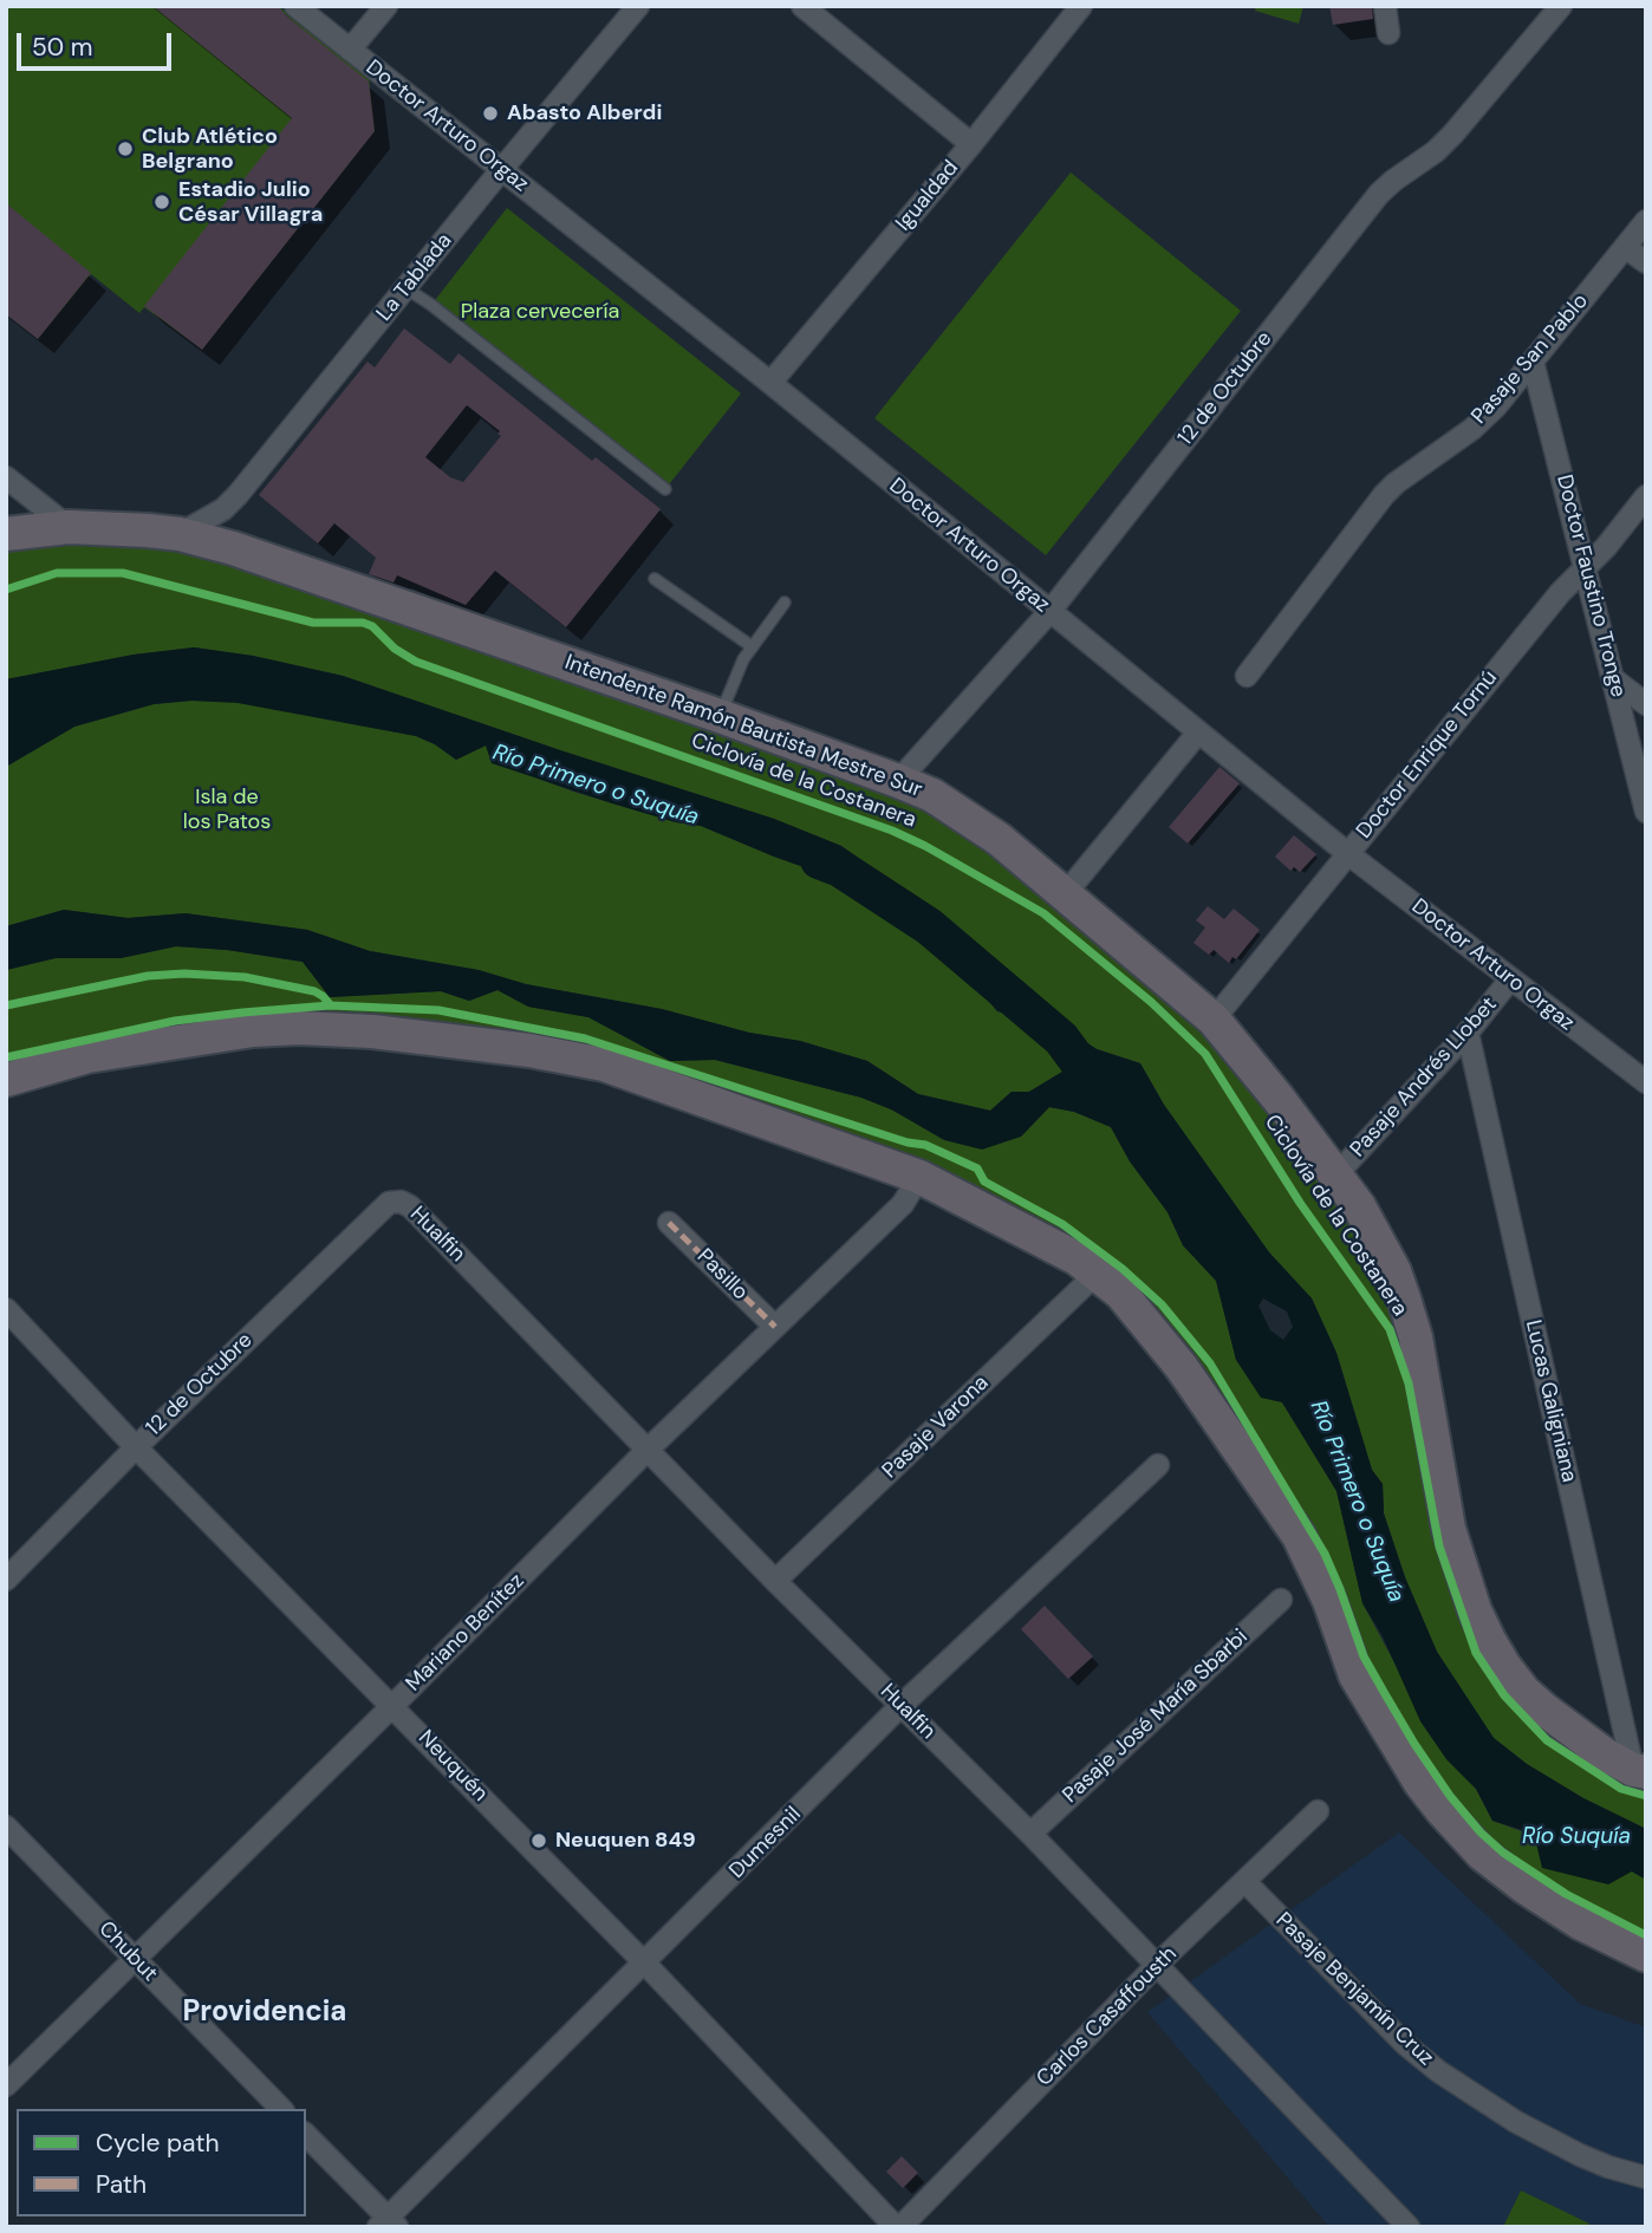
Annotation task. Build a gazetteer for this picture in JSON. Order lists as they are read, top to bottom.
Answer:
{
  "streets": {
    "main road": ["Intendente Ramón Bautista Mestre Sur"],
    "street": [
      "Doctor Arturo Orgaz",
      "Igualdad",
      "La Tablada",
      "Pasaje San Pablo",
      "12 de Octubre",
      "Doctor Faustino Tronge",
      "Doctor Enrique Tornú",
      "Pasaje Andrés Llobet",
      "Hualfin",
      "Pasillo",
      "Lucas Galigniana",
      "Pasaje Varona",
      "Mariano Benítez",
      "Pasaje José María Sbarbi",
      "Neuquén",
      "Dumesnil",
      "Chubut",
      "Pasaje Benjamín Cruz",
      "Carlos Casaffousth"
    ],
    "cycle path": ["Ciclovía de la Costanera"]
  },
  "crossings": [
    ["Doctor Arturo Orgaz", "Igualdad"],
    ["Doctor Arturo Orgaz", "La Tablada"],
    ["Doctor Arturo Orgaz", "12 de Octubre"],
    ["Doctor Arturo Orgaz", "Doctor Enrique Tornú"],
    ["Doctor Arturo Orgaz", "Pasaje Andrés Llobet"],
    ["La Tablada", "Intendente Ramón Bautista Mestre Sur"],
    ["Pasaje San Pablo", "Doctor Faustino Tronge"],
    ["12 de Octubre", "Intendente Ramón Bautista Mestre Sur"],
    ["12 de Octubre", "Hualfin"],
    ["12 de Octubre", "Neuquén"],
    ["Doctor Faustino Tronge", "Doctor Enrique Tornú"],
    ["Intendente Ramón Bautista Mestre Sur", "Doctor Enrique Tornú"],
    ["Intendente Ramón Bautista Mestre Sur", "Pasaje Andrés Llobet"],
    ["Intendente Ramón Bautista Mestre Sur", "Lucas Galigniana"],
    ["Pasaje Andrés Llobet", "Lucas Galigniana"],
    ["Hualfin", "Pasaje Varona"],
    ["Hualfin", "Mariano Benítez"],
    ["Hualfin", "Pasaje José María Sbarbi"],
    ["Hualfin", "Dumesnil"],
    ["Hualfin", "Carlos Casaffousth"],
    ["Pasillo", "Mariano Benítez"],
    ["Mariano Benítez", "Neuquén"],
    ["Mariano Benítez", "Chubut"],
    ["Neuquén", "Dumesnil"],
    ["Neuquén", "Carlos Casaffousth"],
    ["Pasaje Benjamín Cruz", "Carlos Casaffousth"]
  ],
  "districts": ["Providencia"],
  "water": ["Río Primero o Suquía", "Río Suquía"],
  "parks": ["Plaza cervecería", "Isla de los Patos"],
  "places": [
    "Abasto Alberdi",
    "Club Atlético Belgrano",
    "Estadio Julio César Villagra",
    "Neuquen 849"
  ],
  "legend": ["Cycle path", "Path"],
  "scale_bar": "50 m"
}
